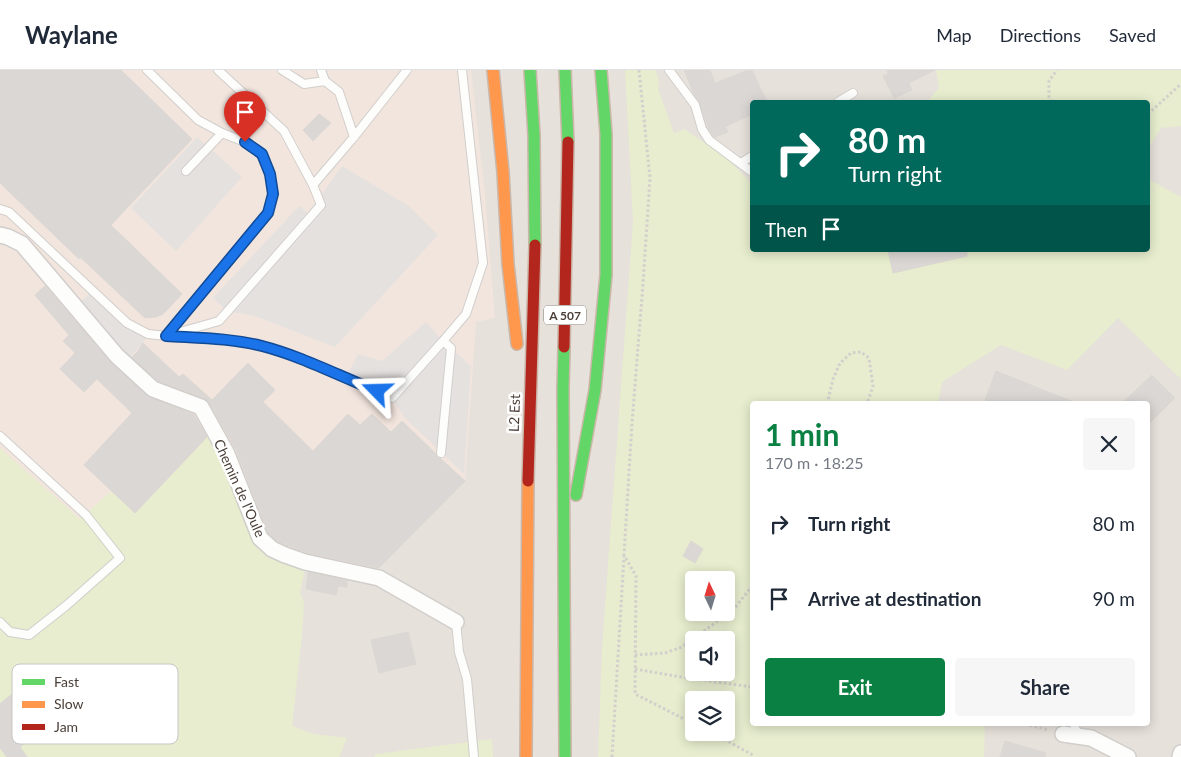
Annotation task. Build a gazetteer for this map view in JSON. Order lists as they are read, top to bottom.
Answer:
{
  "streets": {
    "highway": ["A 507", "L2 Est"],
    "street": ["Chemin de l'Oule"]
  },
  "legend": ["Fast", "Slow", "Jam"],
  "north": "top",
  "page": {
    "header": "Waylane",
    "nav": ["Map", "Directions", "Saved"],
    "turn": ["80 m", "Turn right"],
    "then": "Then",
    "heading": ["1 min", "170 m · 18:25"],
    "list": [
      {
        "name": "Turn right",
        "value": "80 m"
      },
      {
        "name": "Arrive at destination",
        "value": "90 m"
      }
    ],
    "buttons": ["Exit", "Share"]
  }
}
